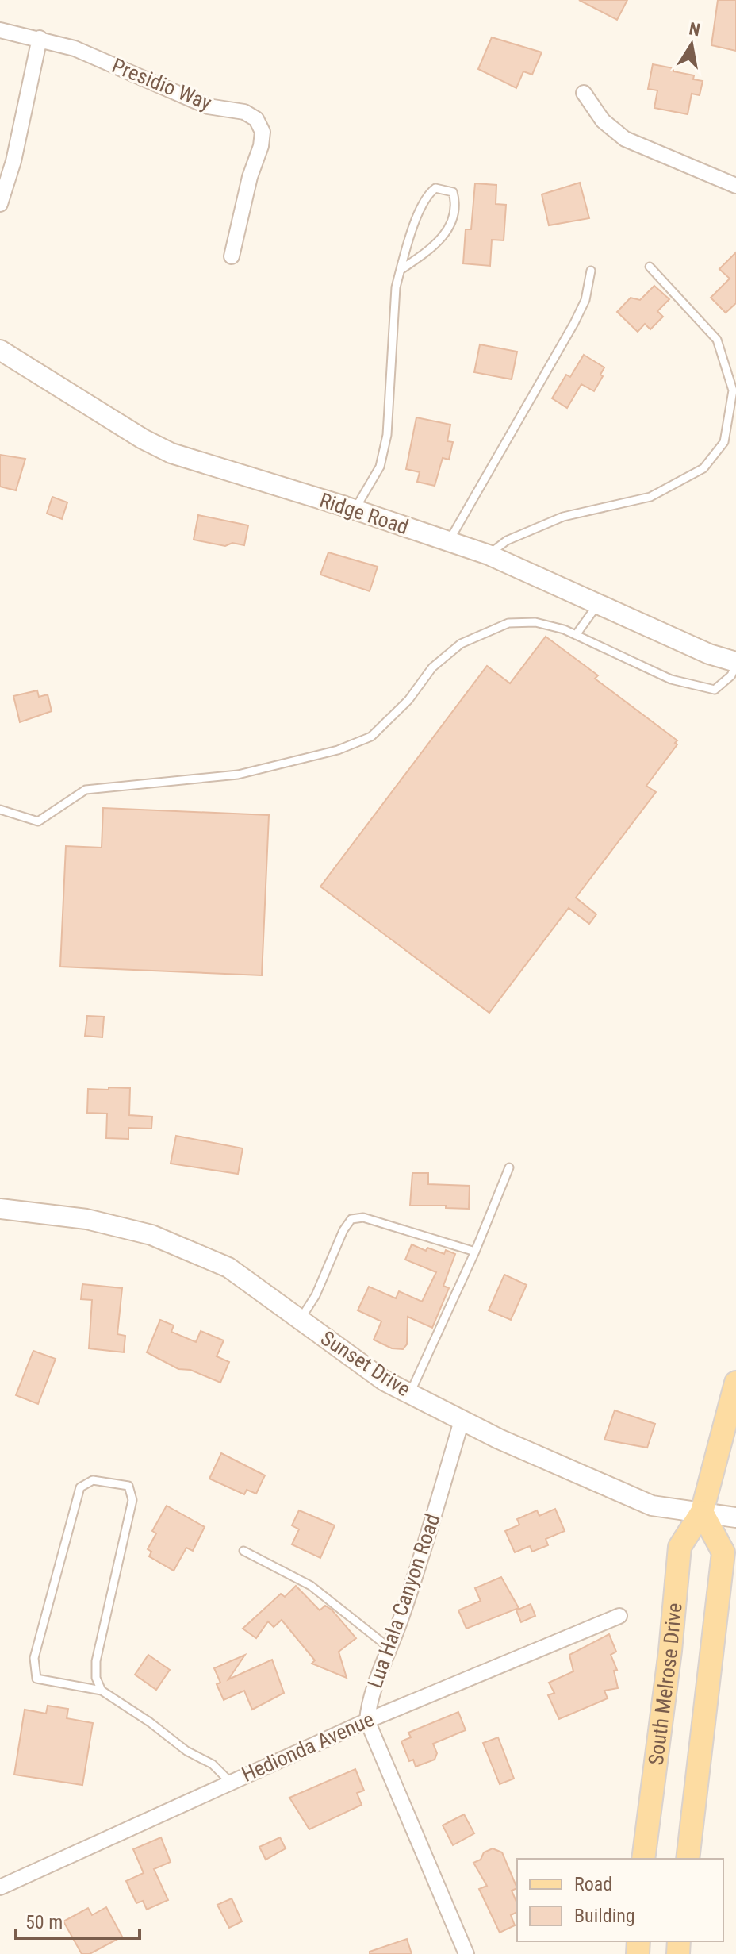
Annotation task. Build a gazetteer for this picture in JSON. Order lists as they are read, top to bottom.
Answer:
{
  "streets": {
    "main road": ["Ridge Road", "Sunset Drive", "South Melrose Drive"],
    "street": ["Presidio Way", "Lua Hala Canyon Road", "Hedionda Avenue"]
  },
  "crossings": [
    ["Sunset Drive", "Lua Hala Canyon Road"],
    ["Sunset Drive", "South Melrose Drive"],
    ["Lua Hala Canyon Road", "Hedionda Avenue"]
  ],
  "legend": ["Road", "Building"],
  "scale_bar": "50 m",
  "north": "top"
}
